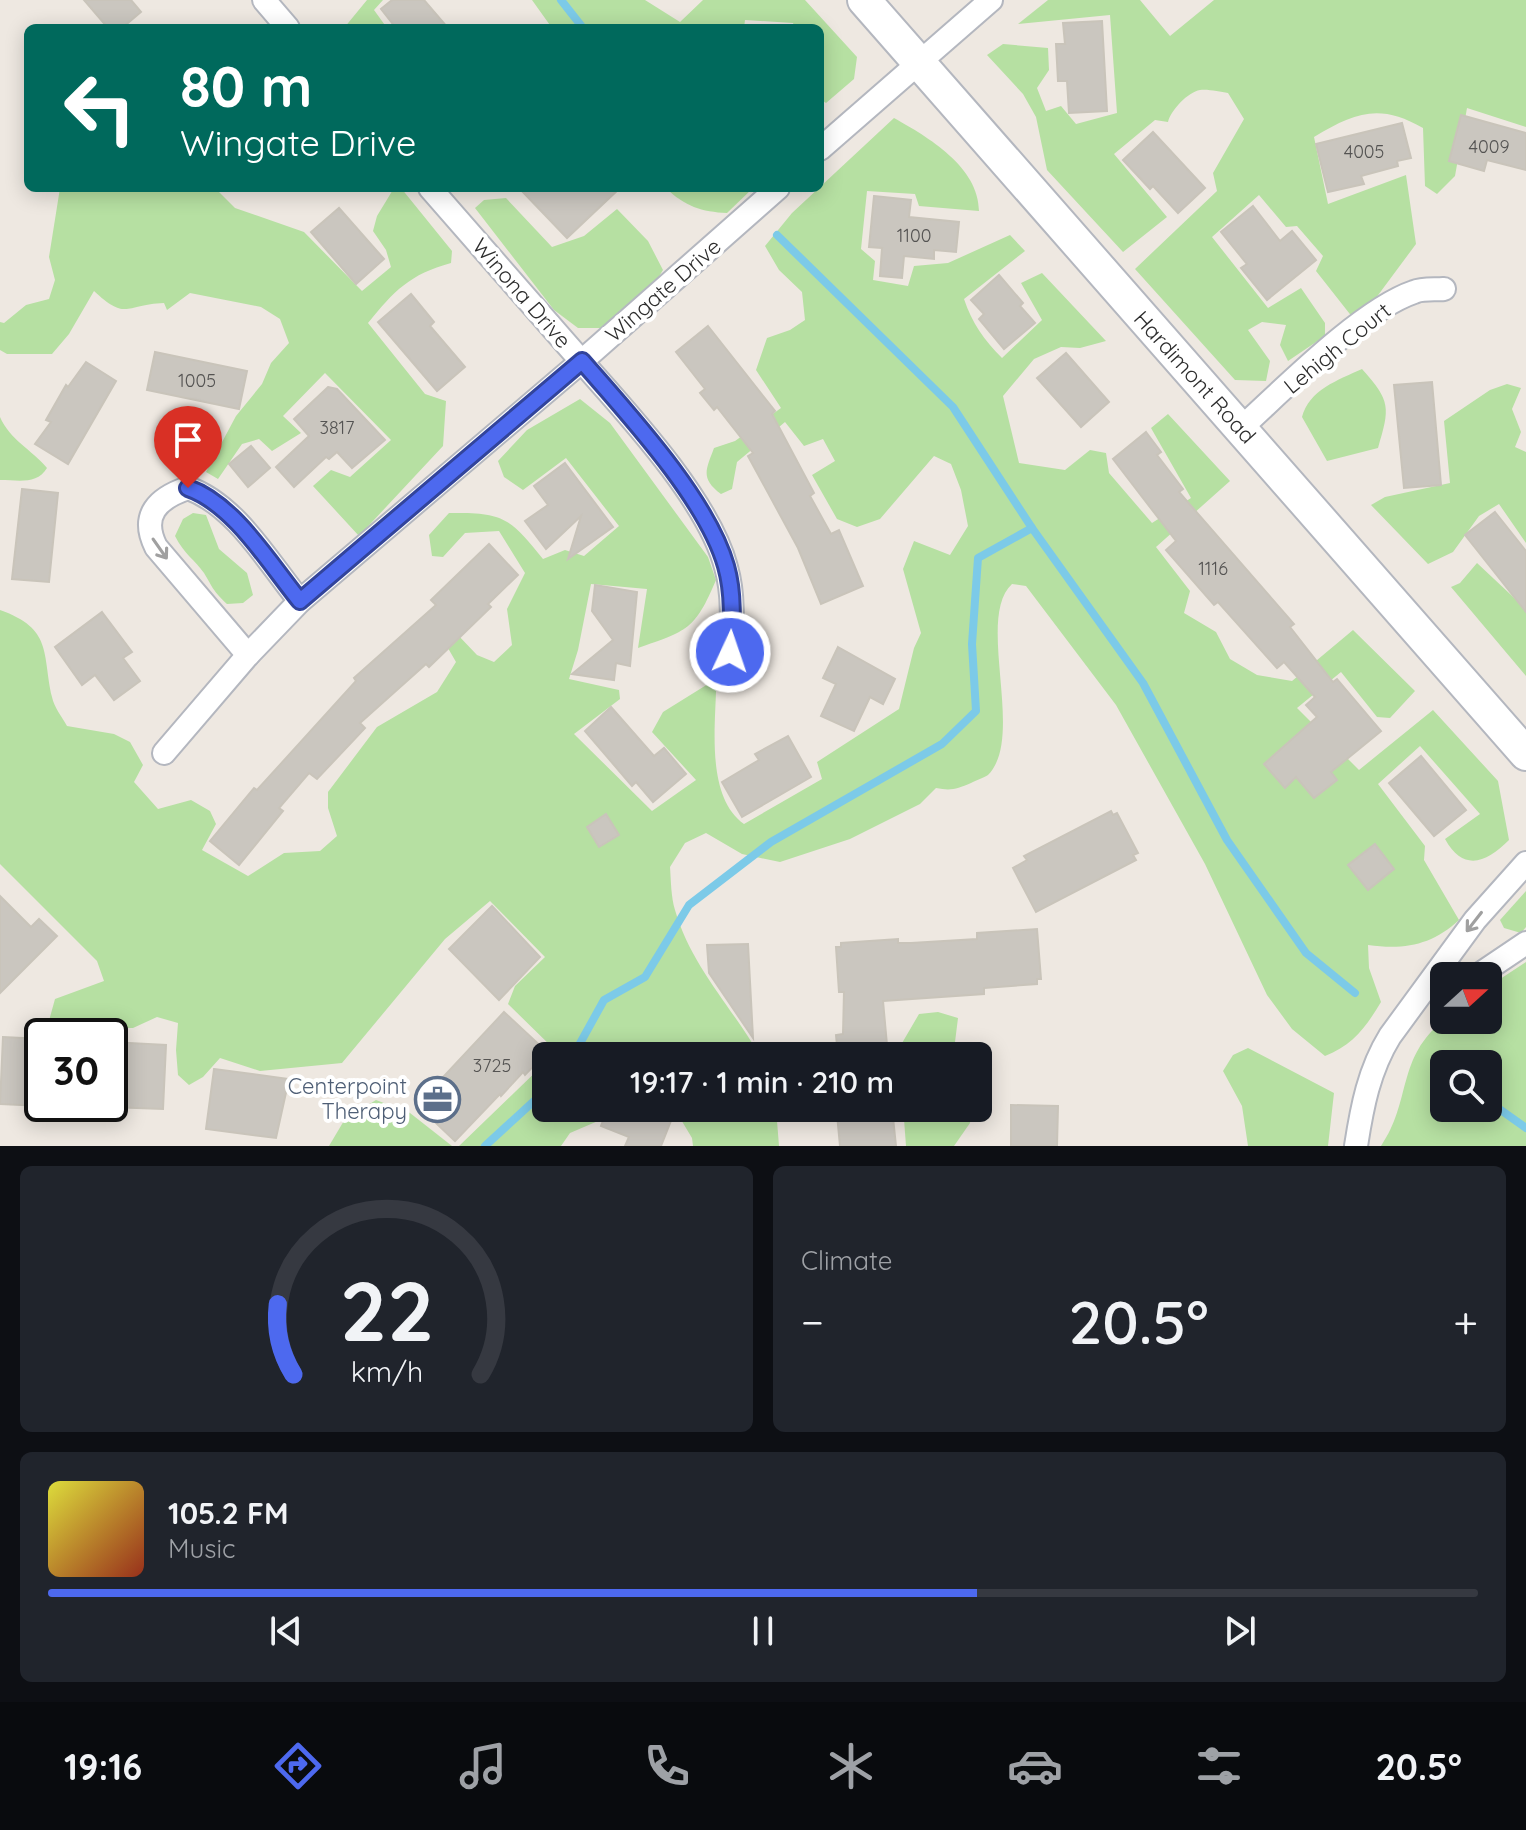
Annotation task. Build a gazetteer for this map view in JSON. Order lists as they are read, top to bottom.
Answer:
{
  "streets": {
    "street": [
      "Wingate Drive",
      "Winona Drive",
      "Lehigh Court",
      "Hardimont Road"
    ]
  },
  "crossings": [
    ["Wingate Drive", "Winona Drive"],
    ["Lehigh Court", "Hardimont Road"]
  ],
  "places": {
    "office": ["Centerpoint Therapy"]
  },
  "house_numbers": [
    "4009",
    "4005",
    "1100",
    "1005",
    "3817",
    "1116",
    "3725"
  ],
  "north": "right",
  "page": {
    "turn": ["80 m", "Wingate Drive"],
    "limit": "30",
    "trip": "19:17 · 1 min · 210 m",
    "tile": "Climate",
    "heat": ["−", "20.5°", "+"],
    "song": ["105.2 FM", "Music"],
    "tabs": ["19:16", "20.5°"],
    "gauge": ["22", "km/h"]
  }
}
